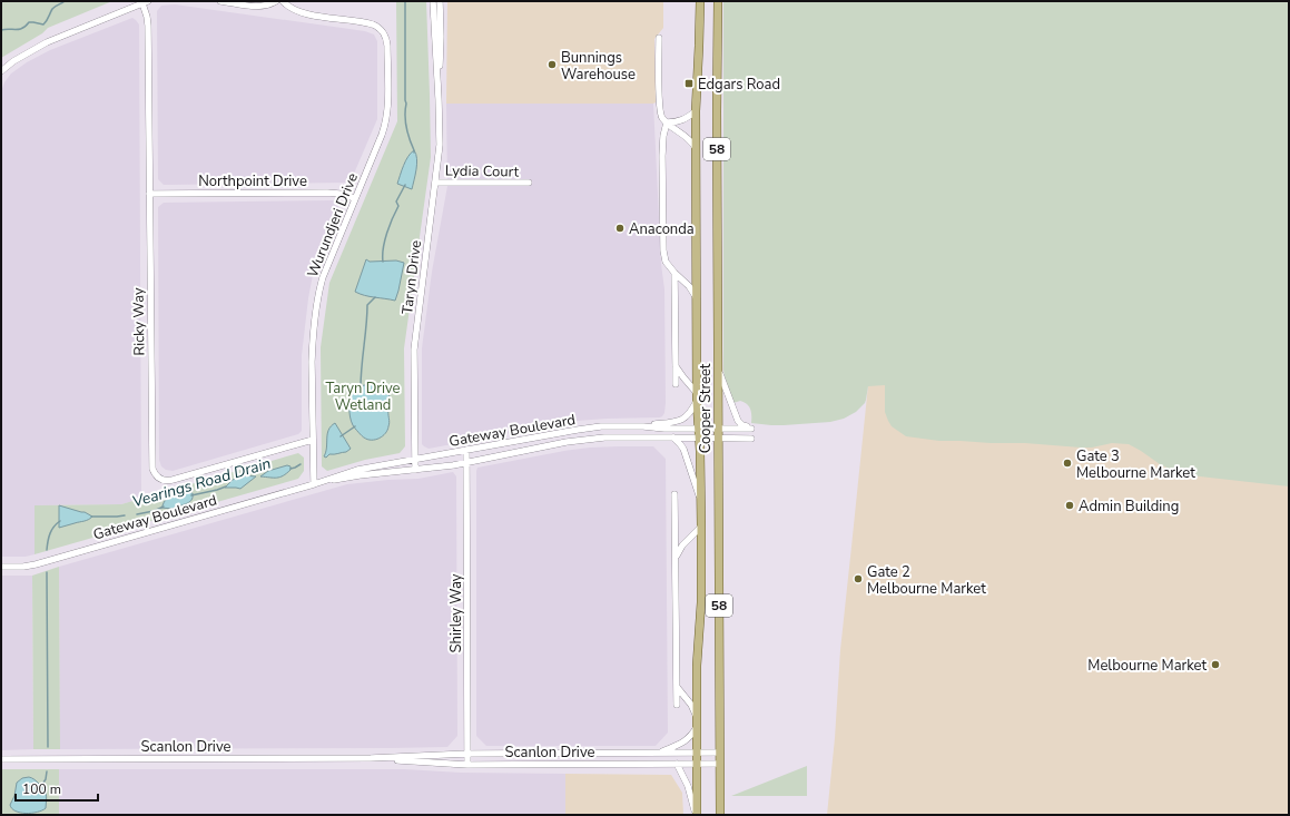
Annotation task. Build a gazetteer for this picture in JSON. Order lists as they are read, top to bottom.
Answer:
{
  "streets": {
    "main road": ["58", "Cooper Street"],
    "street": [
      "Lydia Court",
      "Northpoint Drive",
      "Wurundjeri Drive",
      "Taryn Drive",
      "Ricky Way",
      "Gateway Boulevard",
      "Shirley Way",
      "Scanlon Drive"
    ]
  },
  "crossings": [
    ["Lydia Court", "Taryn Drive"],
    ["Northpoint Drive", "Wurundjeri Drive"],
    ["Northpoint Drive", "Ricky Way"],
    ["Wurundjeri Drive", "Ricky Way"],
    ["Wurundjeri Drive", "Gateway Boulevard"],
    ["Taryn Drive", "Gateway Boulevard"],
    ["Cooper Street", "Gateway Boulevard"],
    ["Cooper Street", "Scanlon Drive"],
    ["Gateway Boulevard", "Shirley Way"],
    ["Shirley Way", "Scanlon Drive"]
  ],
  "water": ["Vearings Road Drain"],
  "parks": ["Taryn Drive Wetland"],
  "places": {
    "other": [
      "Bunnings Warehouse",
      "Anaconda",
      "Gate 3 Melbourne Market",
      "Admin Building",
      "Gate 2 Melbourne Market",
      "Melbourne Market"
    ],
    "transit": ["Edgars Road"]
  },
  "scale_bar": "100 m"
}
